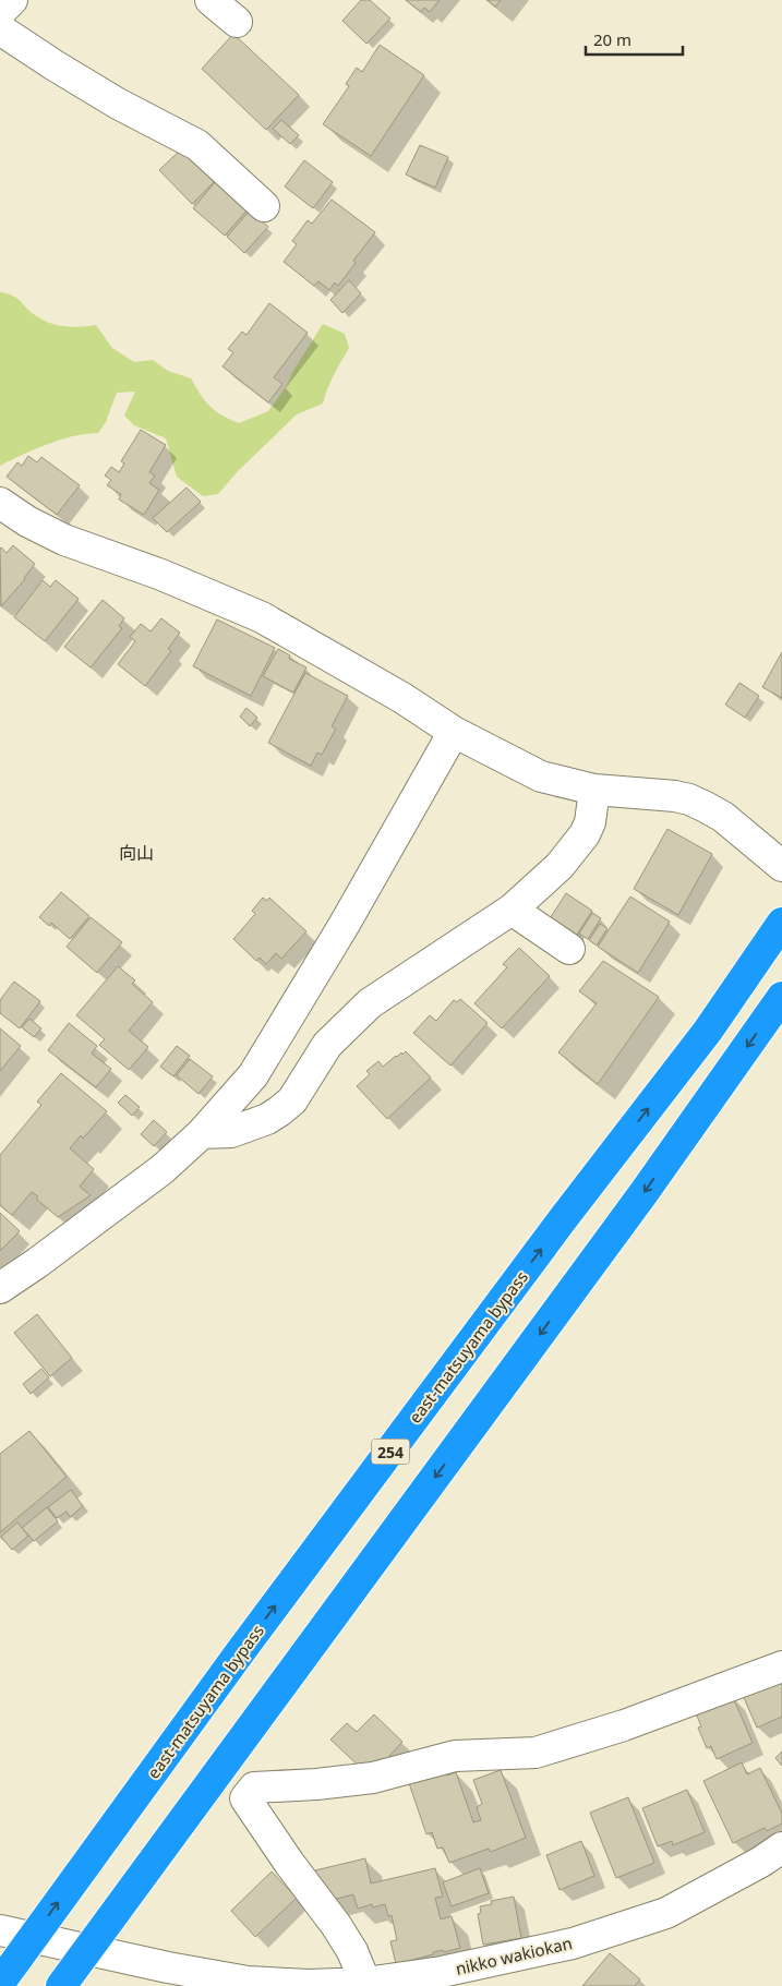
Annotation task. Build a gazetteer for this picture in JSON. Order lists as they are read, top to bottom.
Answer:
{
  "streets": {
    "highway": ["east-matsuyama bypass", "254"],
    "street": ["nikko wakiokan"]
  },
  "crossings": [
    ["east-matsuyama bypass", "nikko wakiokan"]
  ],
  "districts": ["向山"],
  "scale_bar": "20 m"
}
